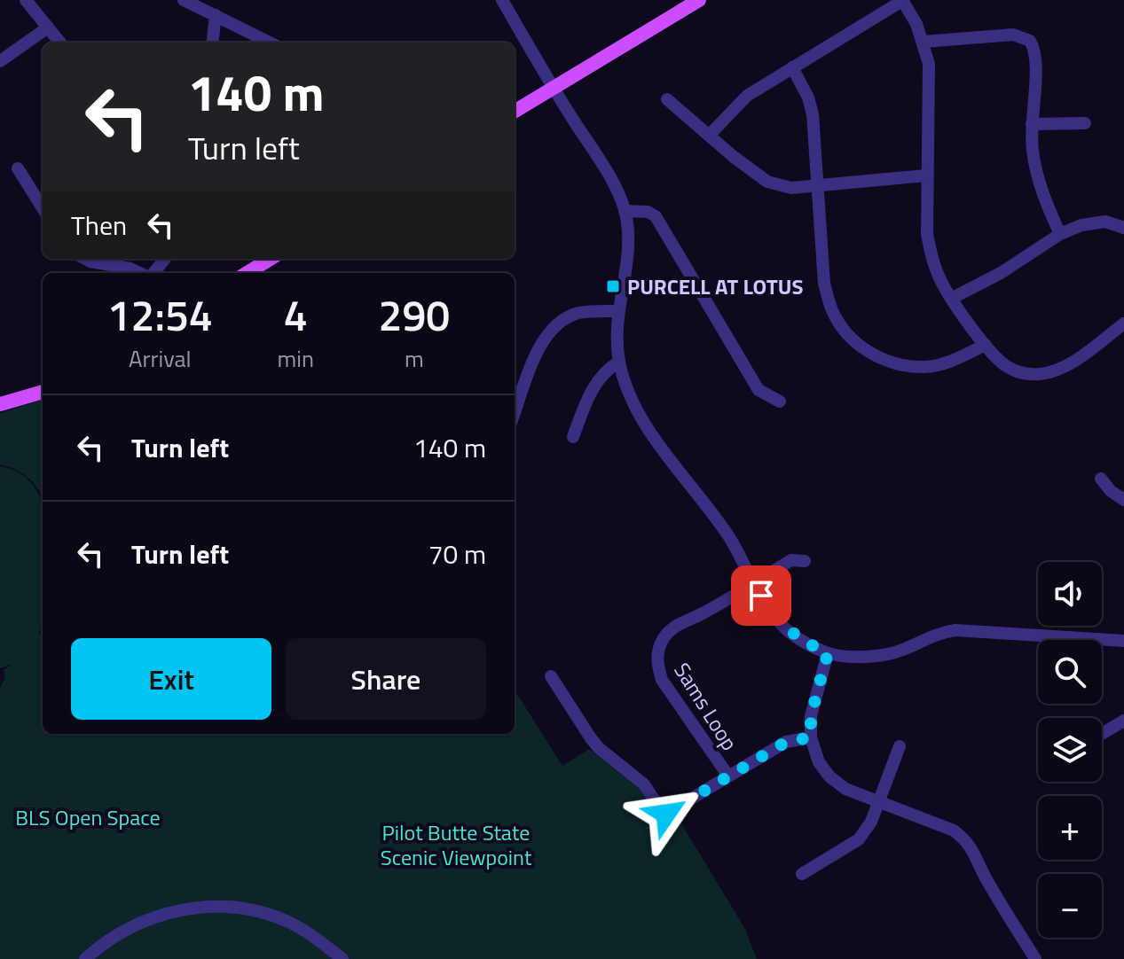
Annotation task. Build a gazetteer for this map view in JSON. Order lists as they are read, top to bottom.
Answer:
{
  "streets": {
    "street": ["Sams Loop"]
  },
  "parks": ["BLS Open Space", "Pilot Butte State Scenic Viewpoint"],
  "places": {
    "transit": ["PURCELL AT LOTUS"]
  },
  "page": {
    "turn": ["140 m", "Turn left"],
    "then": "Then",
    "eta": [
      "12:54",
      "Arrival",
      "4",
      "min",
      "290",
      "m"
    ],
    "list": [
      {
        "name": "Turn left",
        "value": "140 m"
      },
      {
        "name": "Turn left",
        "value": "70 m"
      }
    ],
    "map_buttons": ["+", "−"],
    "buttons": ["Exit", "Share"]
  }
}
